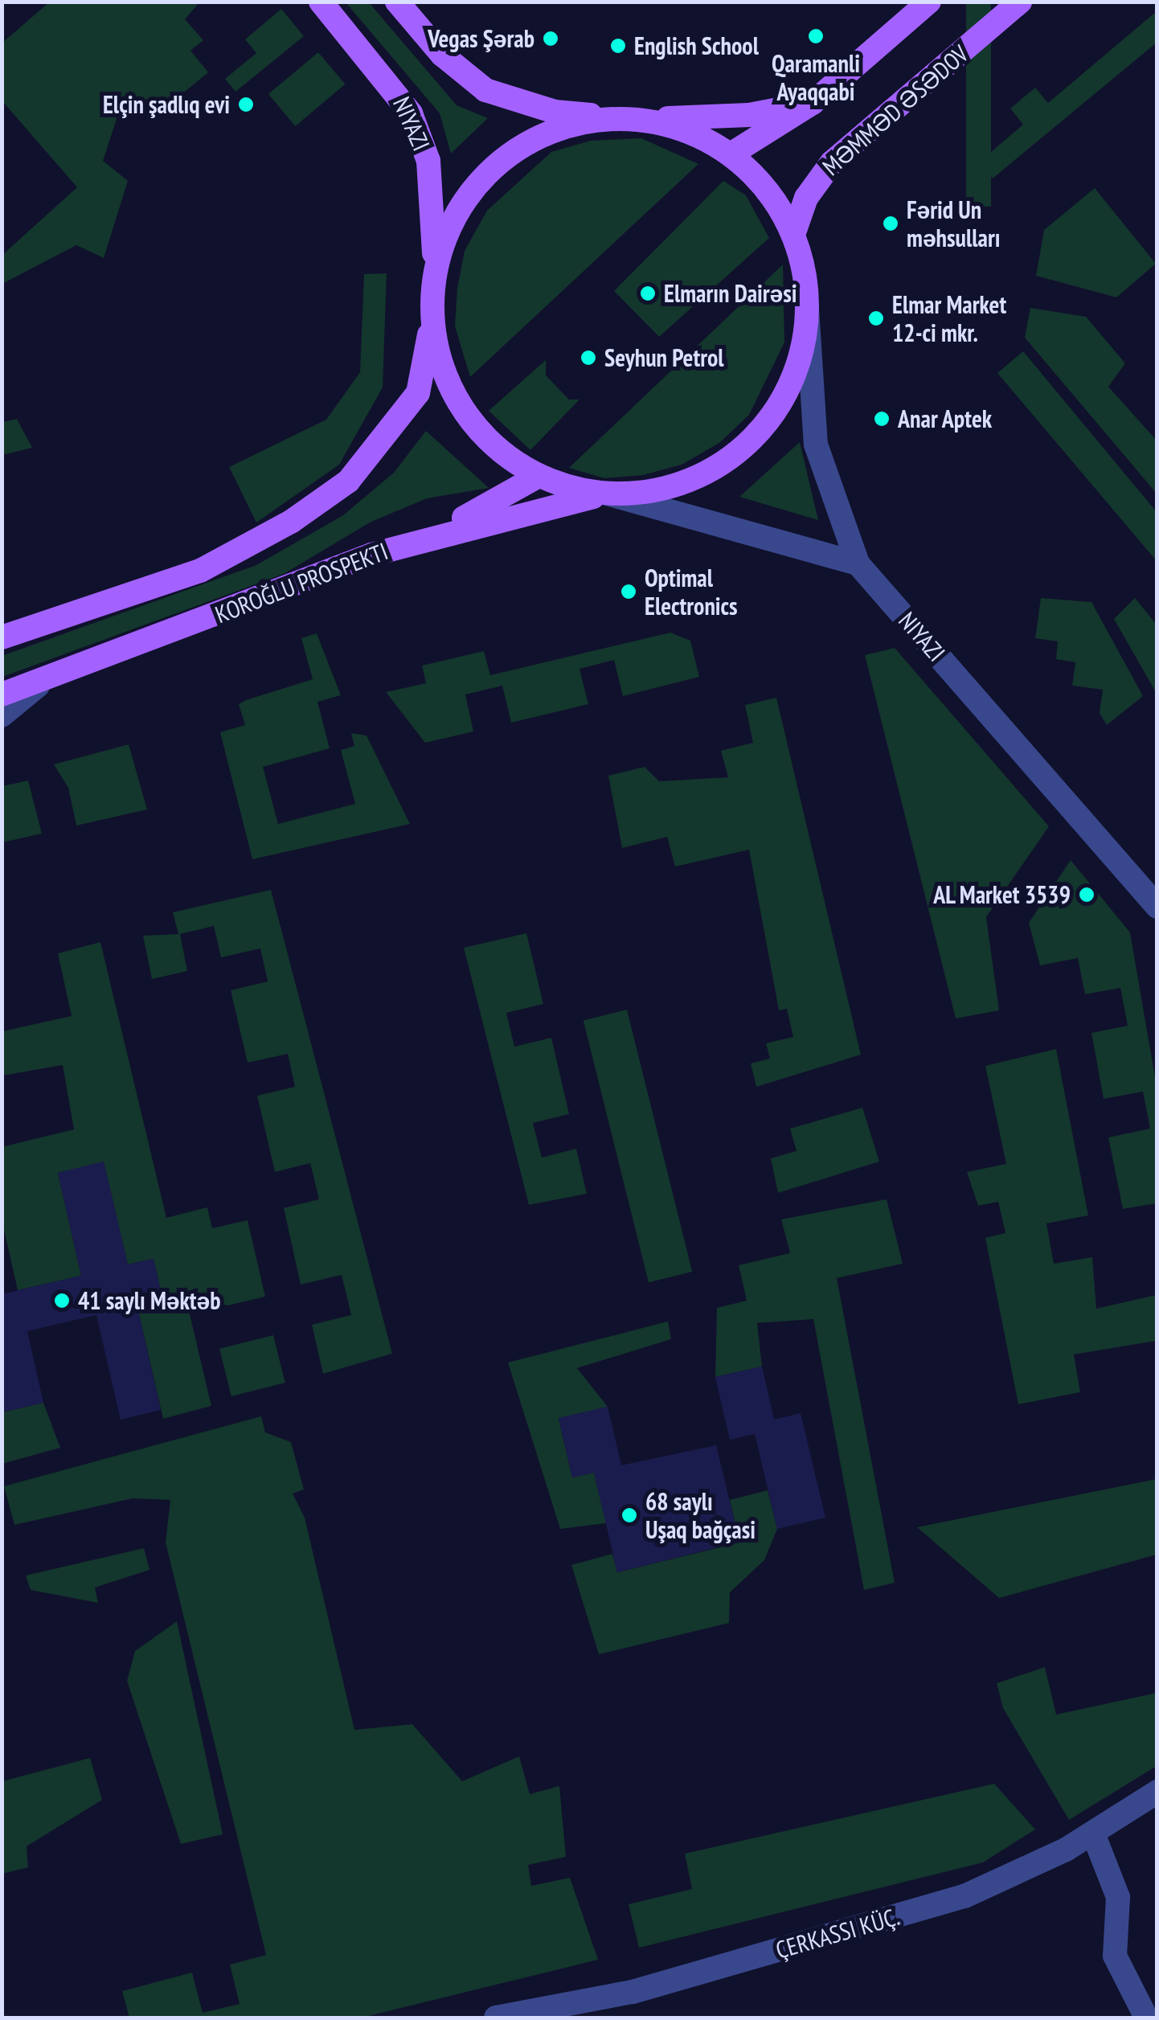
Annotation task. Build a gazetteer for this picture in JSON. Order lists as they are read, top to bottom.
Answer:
{
  "streets": {
    "main road": ["MƏMMƏD ƏSƏDOV", "NIYAZI", "KOROĞLU PROSPEKTI"]
  },
  "places": [
    "Qaramanli Ayaqqabi",
    "Vegas Şərab",
    "English School",
    "Elçin şadlıq evi",
    "Fərid Un məhsulları",
    "Elmarın Dairəsi",
    "Elmar Market 12-ci mkr.",
    "Seyhun Petrol",
    "Anar Aptek",
    "Optimal Electronics",
    "AL Market 3539",
    "41 saylı Məktəb",
    "68 saylı Uşaq bağçasi"
  ]
}
